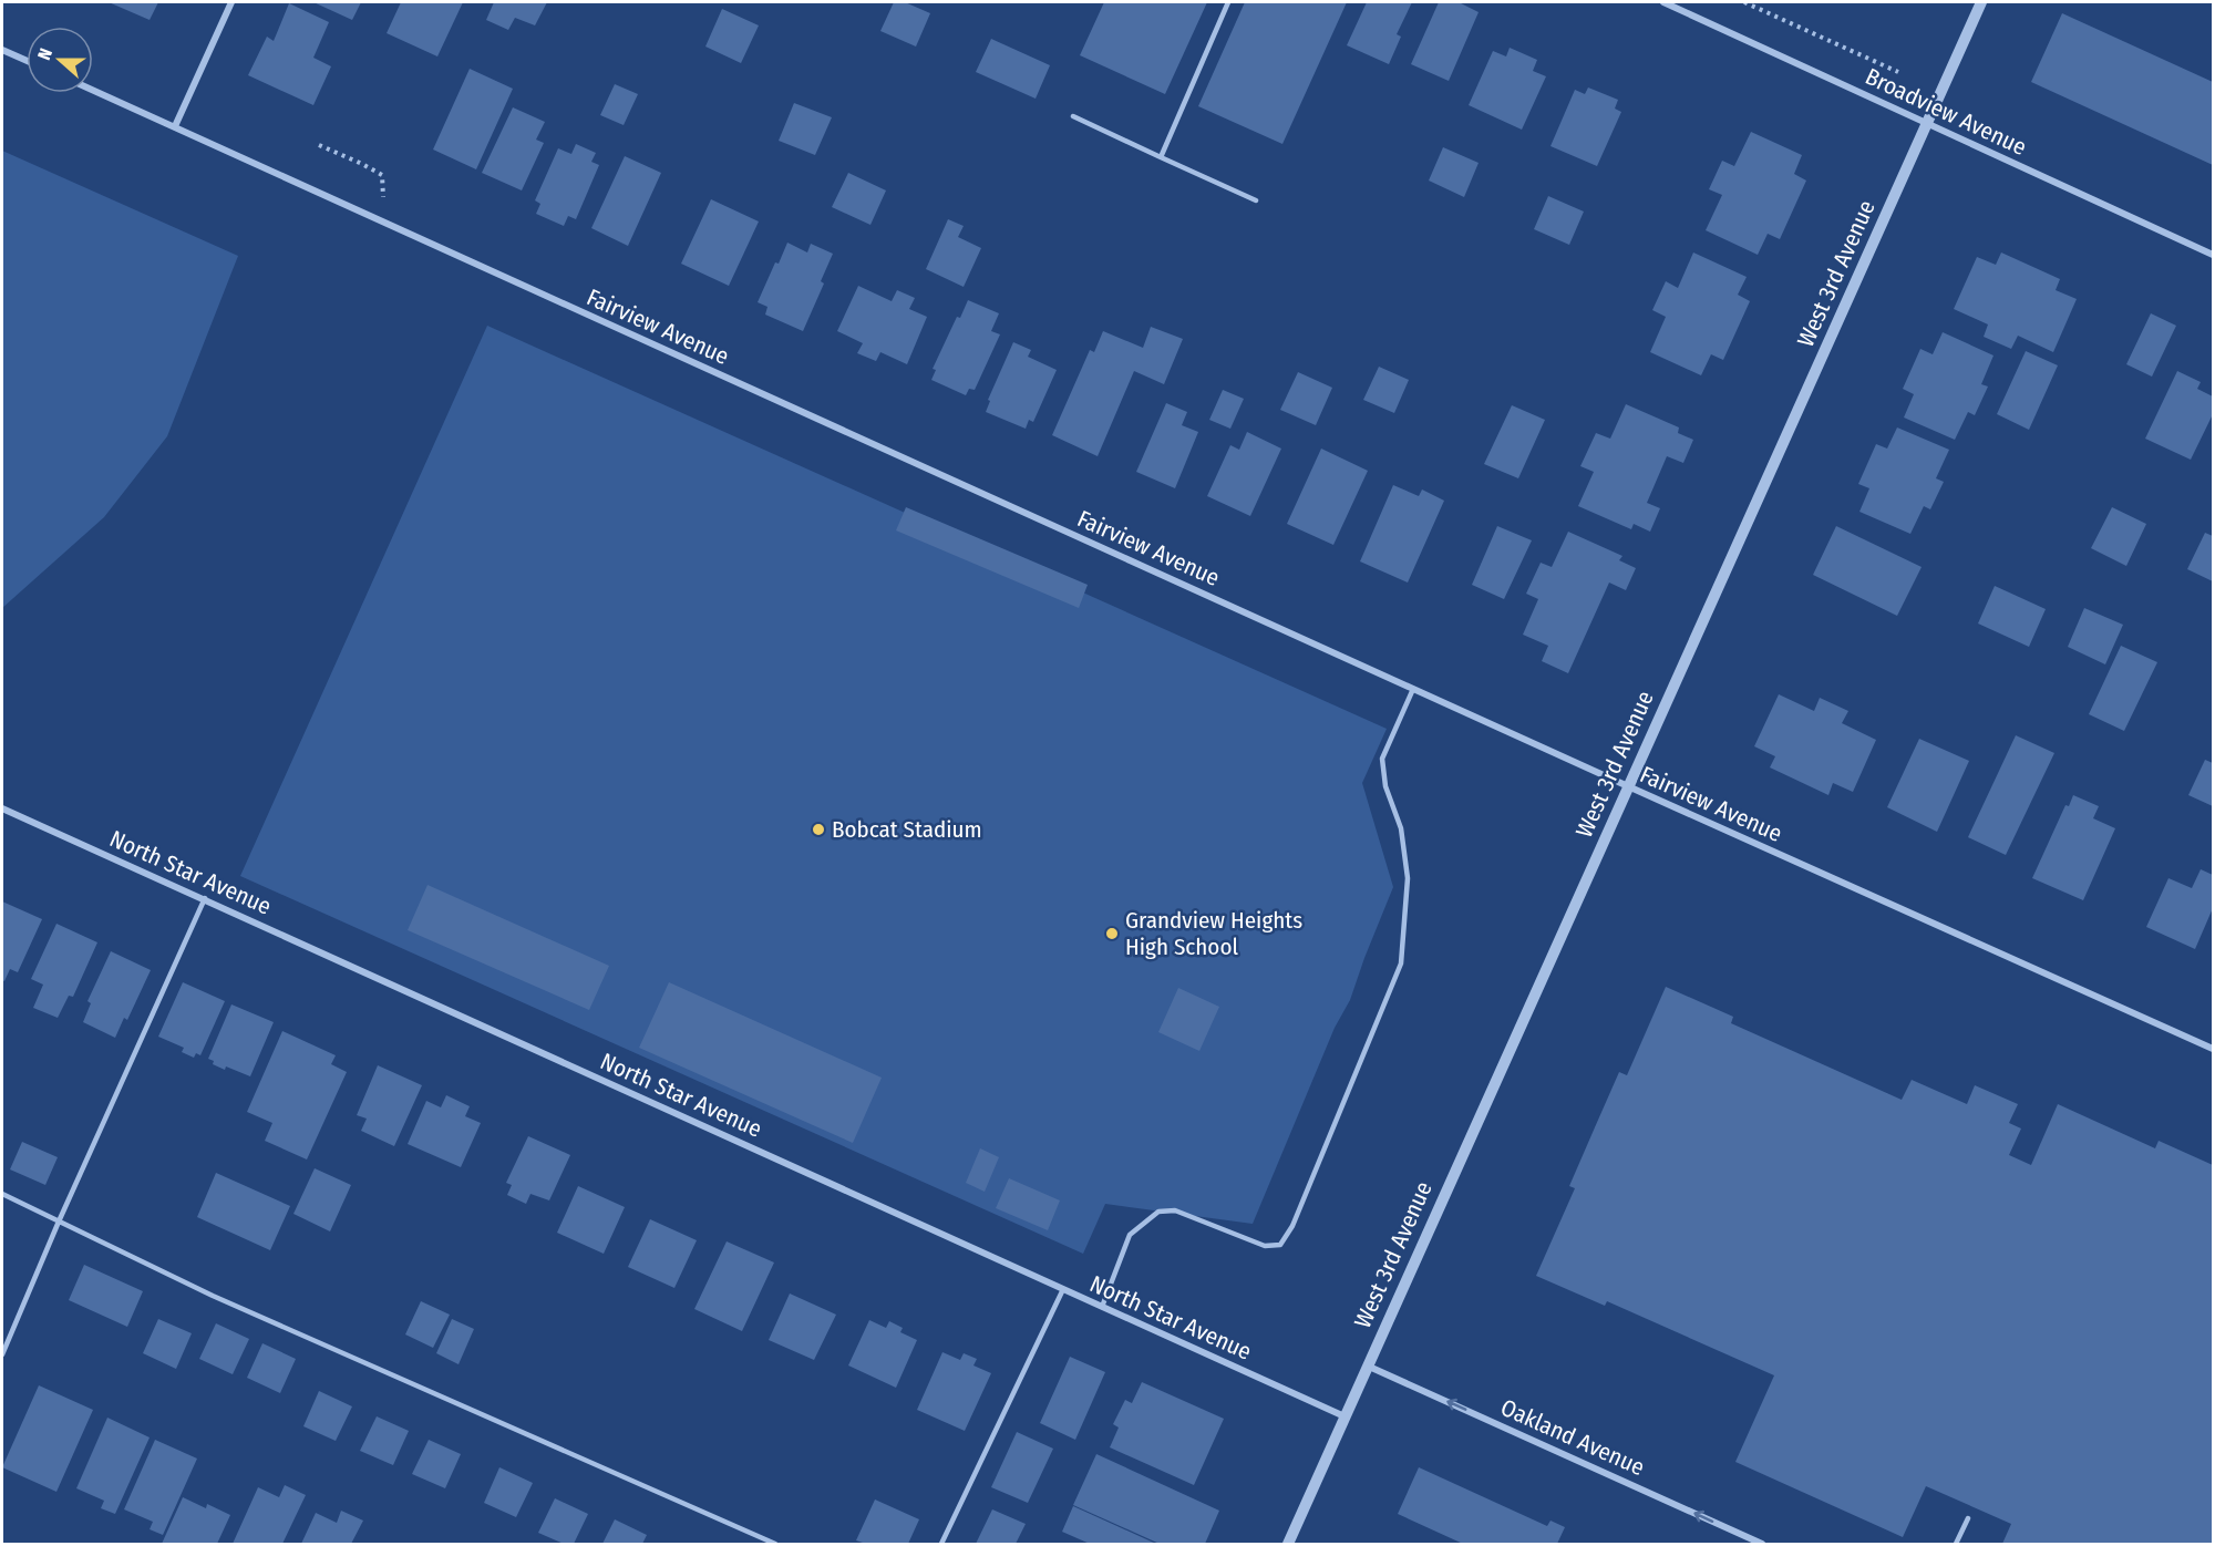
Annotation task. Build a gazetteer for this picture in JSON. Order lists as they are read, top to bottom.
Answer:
{
  "streets": {
    "street": [
      "Broadview Avenue",
      "West 3rd Avenue",
      "Fairview Avenue",
      "North Star Avenue",
      "Oakland Avenue"
    ]
  },
  "crossings": [
    ["Broadview Avenue", "West 3rd Avenue"],
    ["West 3rd Avenue", "Fairview Avenue"],
    ["West 3rd Avenue", "North Star Avenue"],
    ["West 3rd Avenue", "Oakland Avenue"]
  ],
  "one_way": ["Oakland Avenue"],
  "places": ["Bobcat Stadium", "Grandview Heights High School"],
  "north": "left"
}
